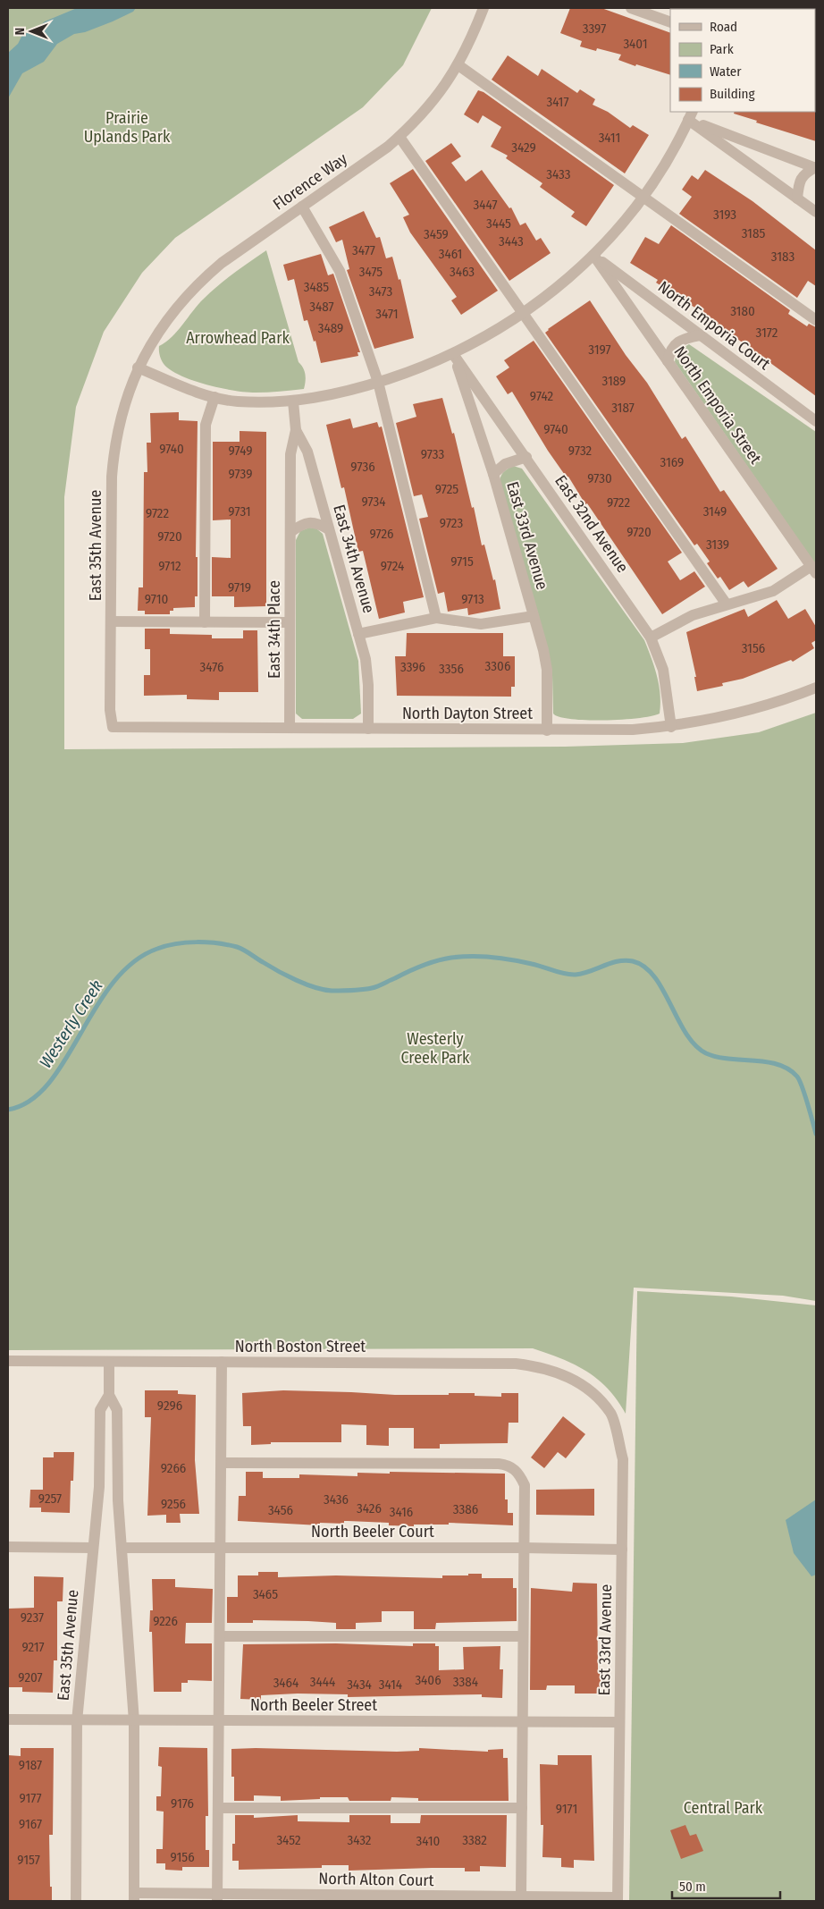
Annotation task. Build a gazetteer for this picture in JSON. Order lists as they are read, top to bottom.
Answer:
{
  "streets": {
    "street": [
      "Florence Way",
      "North Emporia Court",
      "North Emporia Street",
      "East 32nd Avenue",
      "East 33rd Avenue",
      "East 35th Avenue",
      "East 34th Avenue",
      "East 34th Place",
      "North Dayton Street",
      "North Boston Street",
      "North Beeler Court",
      "North Beeler Street",
      "North Alton Court"
    ]
  },
  "crossings": [
    ["Florence Way", "East 35th Avenue"],
    ["North Emporia Court", "North Emporia Street"],
    ["East 32nd Avenue", "East 33rd Avenue"],
    ["East 32nd Avenue", "North Dayton Street"],
    ["East 33rd Avenue", "North Dayton Street"],
    ["East 33rd Avenue", "North Boston Street"],
    ["East 33rd Avenue", "North Beeler Court"],
    ["East 33rd Avenue", "North Beeler Street"],
    ["East 33rd Avenue", "North Alton Court"],
    ["East 35th Avenue", "North Dayton Street"],
    ["East 35th Avenue", "North Boston Street"],
    ["East 35th Avenue", "North Beeler Court"],
    ["East 35th Avenue", "North Beeler Street"],
    ["East 35th Avenue", "North Alton Court"],
    ["East 34th Avenue", "East 34th Place"],
    ["East 34th Avenue", "North Dayton Street"],
    ["East 34th Place", "North Dayton Street"]
  ],
  "water": ["Westerly Creek"],
  "parks": [
    "Prairie Uplands Park",
    "Arrowhead Park",
    "Westerly Creek Park",
    "Central Park"
  ],
  "house_numbers": [
    "3397",
    "3401",
    "3417",
    "3411",
    "3429",
    "3433",
    "3447",
    "3193",
    "3445",
    "3185",
    "3459",
    "3443",
    "3477",
    "3461",
    "3183",
    "3475",
    "3463",
    "3485",
    "3473",
    "3487",
    "3180",
    "3471",
    "3489",
    "3172",
    "3197",
    "3189",
    "9742",
    "3187",
    "9740",
    "9740",
    "9749",
    "9732",
    "9733",
    "3169",
    "9736",
    "9739",
    "9730",
    "9725",
    "9734",
    "9722",
    "9731",
    "3149",
    "9722",
    "9723",
    "9720",
    "9726",
    "9720",
    "3139",
    "9715",
    "9712",
    "9724",
    "9719",
    "9710",
    "9713",
    "3156",
    "3306",
    "3476",
    "3396",
    "3356",
    "9296",
    "9266",
    "9257",
    "3436",
    "9256",
    "3426",
    "3386",
    "3456",
    "3416",
    "3465",
    "9237",
    "9226",
    "9217",
    "9207",
    "3406",
    "3444",
    "3384",
    "3464",
    "3434",
    "3414",
    "9187",
    "9177",
    "9176",
    "9171",
    "9167",
    "3452",
    "3432",
    "3382",
    "3410",
    "9156",
    "9157"
  ],
  "legend": [
    "Road",
    "Park",
    "Water",
    "Building"
  ],
  "scale_bar": "50 m",
  "north": "left"
}
